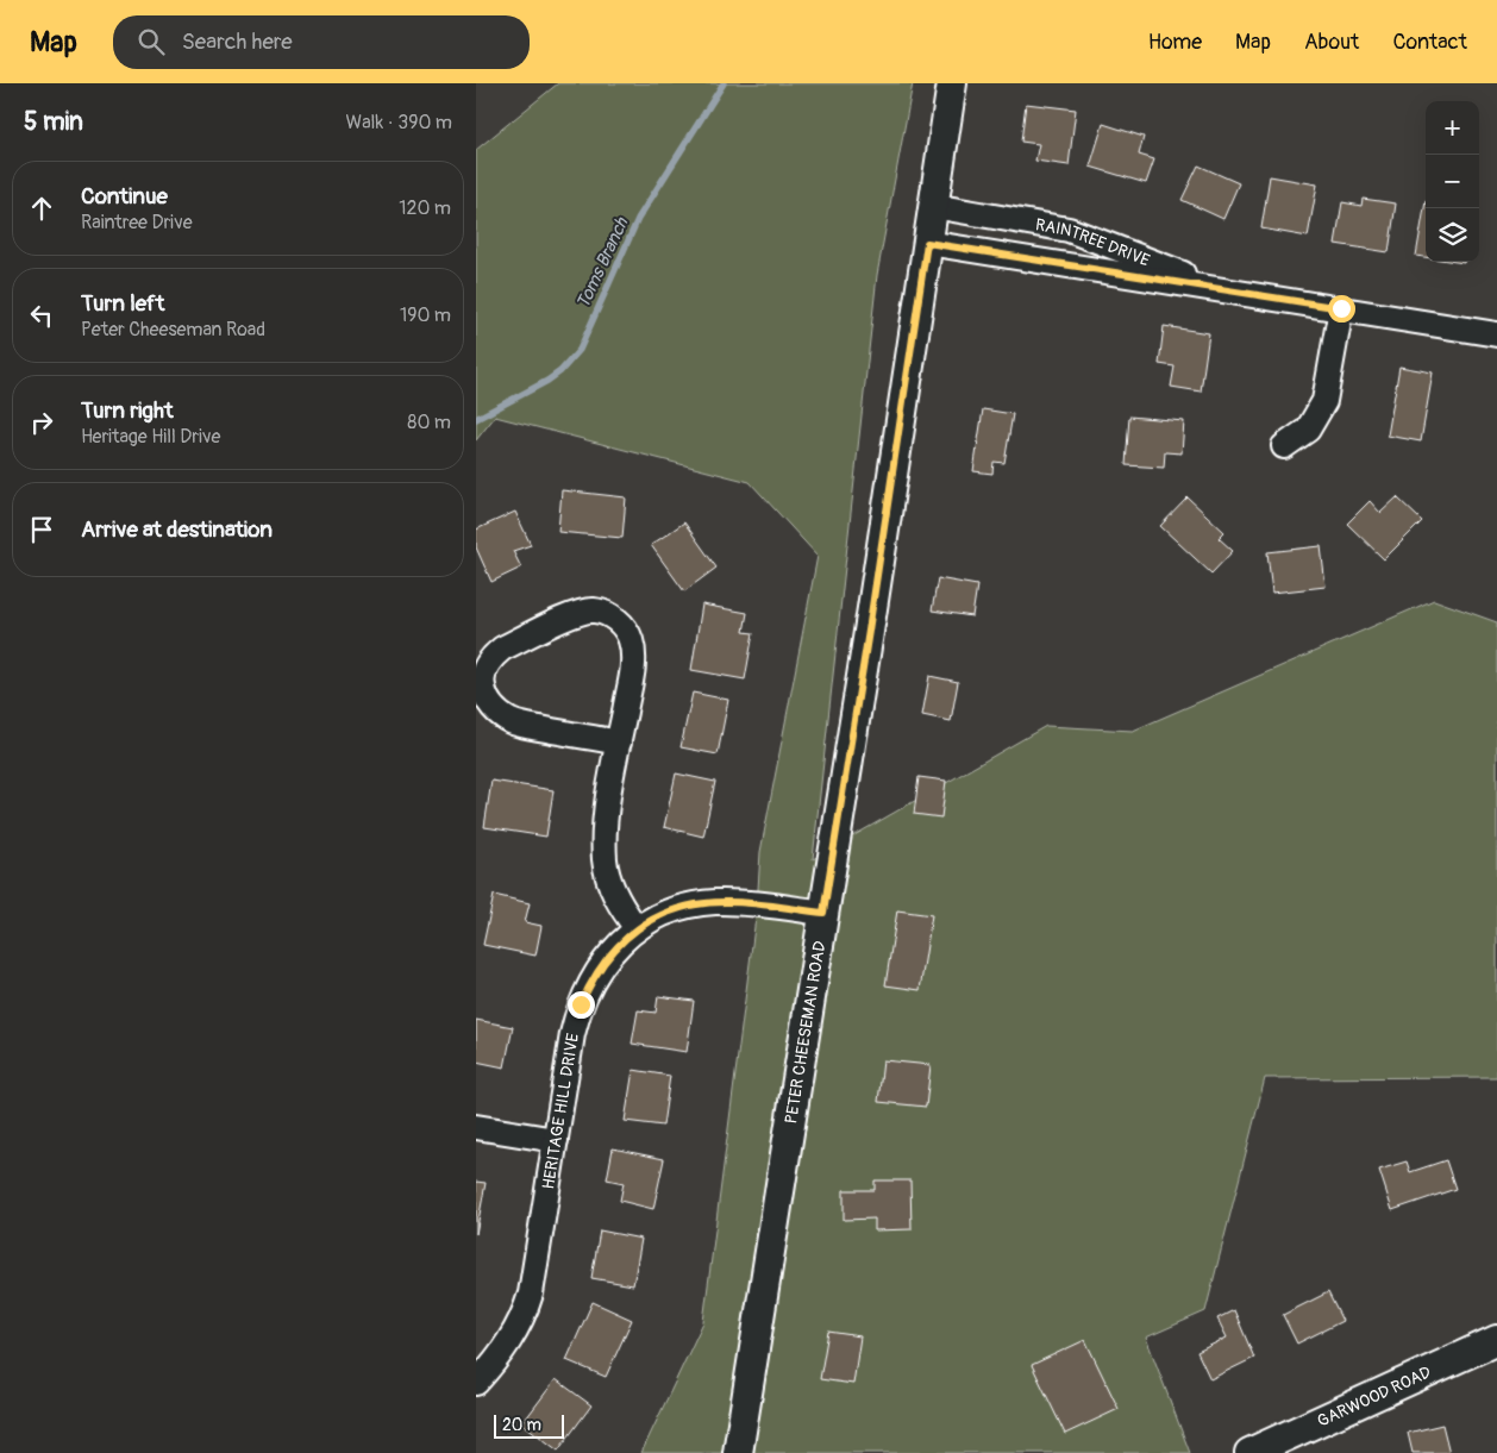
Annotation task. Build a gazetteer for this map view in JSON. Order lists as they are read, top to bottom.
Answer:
{
  "streets": {
    "street": [
      "RAINTREE DRIVE",
      "PETER CHEESEMAN ROAD",
      "HERITAGE HILL DRIVE",
      "GARWOOD ROAD"
    ]
  },
  "crossings": [
    ["RAINTREE DRIVE", "PETER CHEESEMAN ROAD"],
    ["PETER CHEESEMAN ROAD", "HERITAGE HILL DRIVE"]
  ],
  "water": ["Toms Branch"],
  "scale_bar": "20 m",
  "page": {
    "header": "Map",
    "search": "Search here",
    "nav": [
      "Home",
      "Map",
      "About",
      "Contact"
    ],
    "heading": ["5 min", "Walk · 390 m"],
    "map_buttons": ["+", "−"],
    "list": [
      ["Continue", "Raintree Drive", "120 m"],
      ["Turn left", "Peter Cheeseman Road", "190 m"],
      ["Turn right", "Heritage Hill Drive", "80 m"],
      "Arrive at destination"
    ],
    "scale": "20 m"
  }
}
